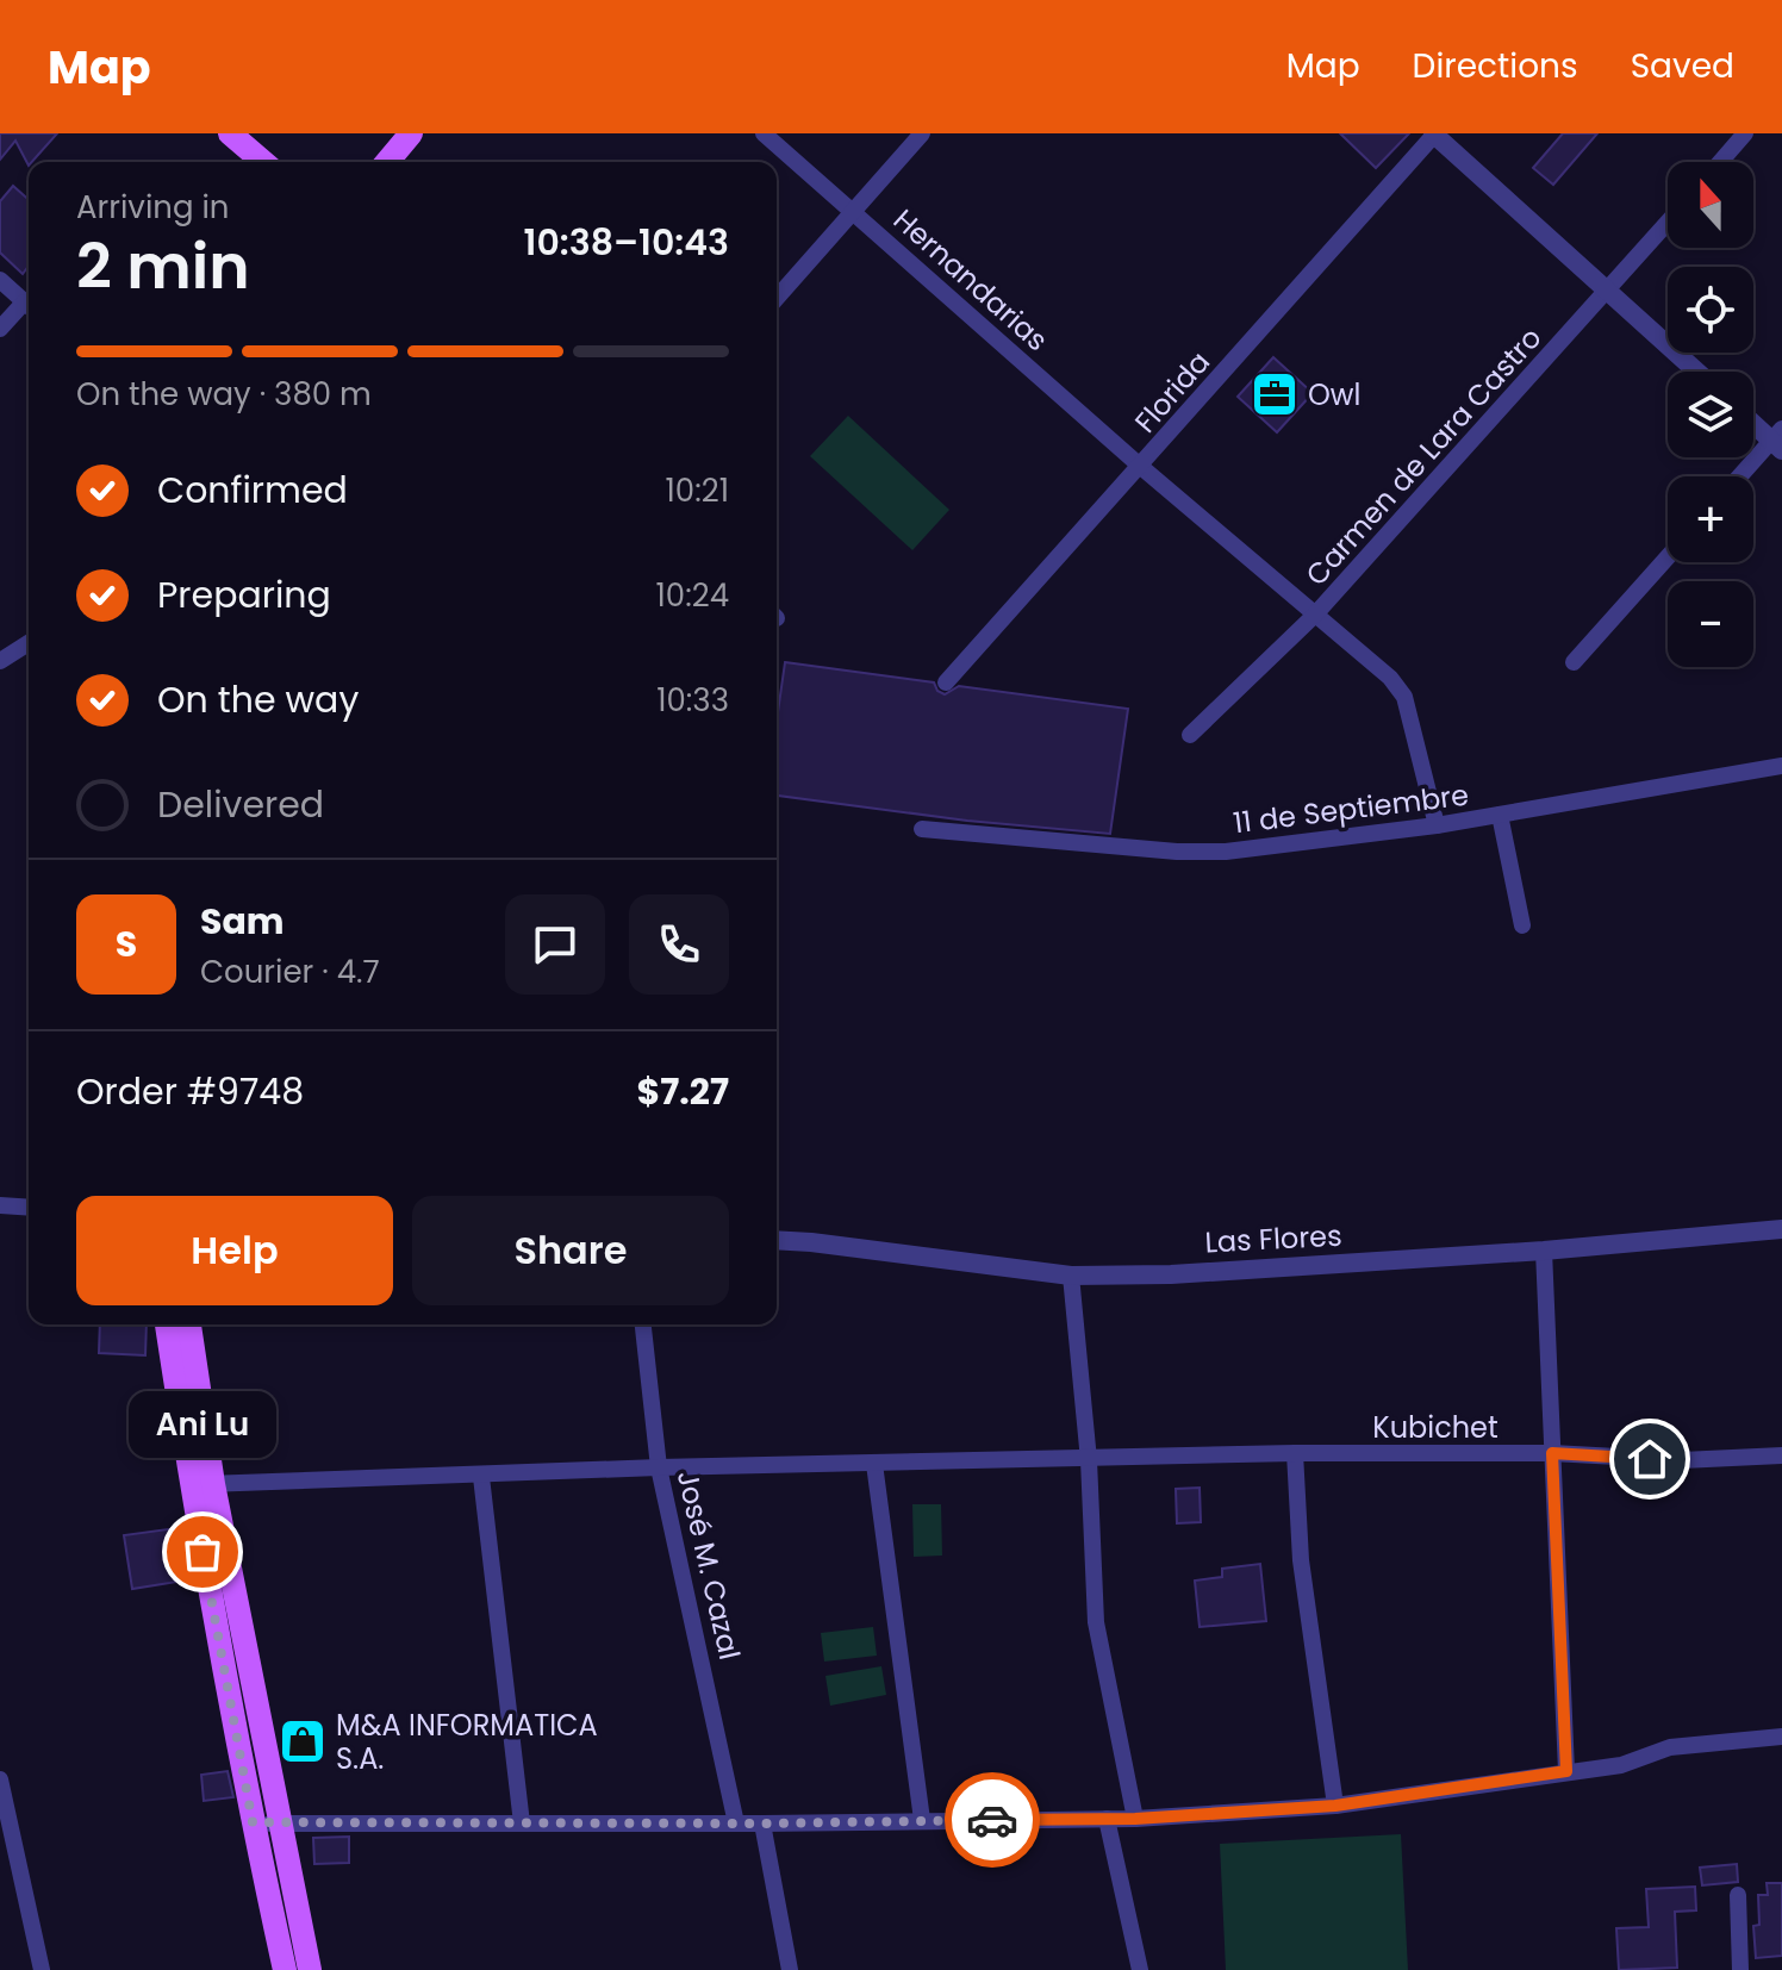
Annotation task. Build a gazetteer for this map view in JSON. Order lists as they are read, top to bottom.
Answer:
{
  "streets": {
    "street": [
      "Hernandarias",
      "Florida",
      "Carmen de Lara Castro",
      "11 de Septiembre",
      "Las Flores",
      "Kubichet",
      "José M. Cazal"
    ]
  },
  "crossings": [
    ["Hernandarias", "Florida"],
    ["Hernandarias", "Carmen de Lara Castro"],
    ["Hernandarias", "11 de Septiembre"],
    ["Kubichet", "José M. Cazal"]
  ],
  "places": {
    "office": ["Owl"],
    "other": ["Ani Lu"],
    "shop": ["M&A INFORMATICA S.A."]
  },
  "north": "top",
  "page": {
    "header": "Map",
    "nav": ["Map", "Directions", "Saved"],
    "map_buttons": ["+", "−"],
    "heading": ["2 min", "Arriving in", "10:38–10:43"],
    "panel": [
      "Sam",
      "Courier · 4.7",
      "Order #9748",
      "$7.27"
    ],
    "bar": "On the way · 380 m",
    "list": [
      ["Confirmed", "10:21"],
      ["Preparing", "10:24"],
      ["On the way", "10:33"],
      "Delivered"
    ],
    "round": "S",
    "buttons": ["Help", "Share"],
    "bubble": "Ani Lu"
  }
}
